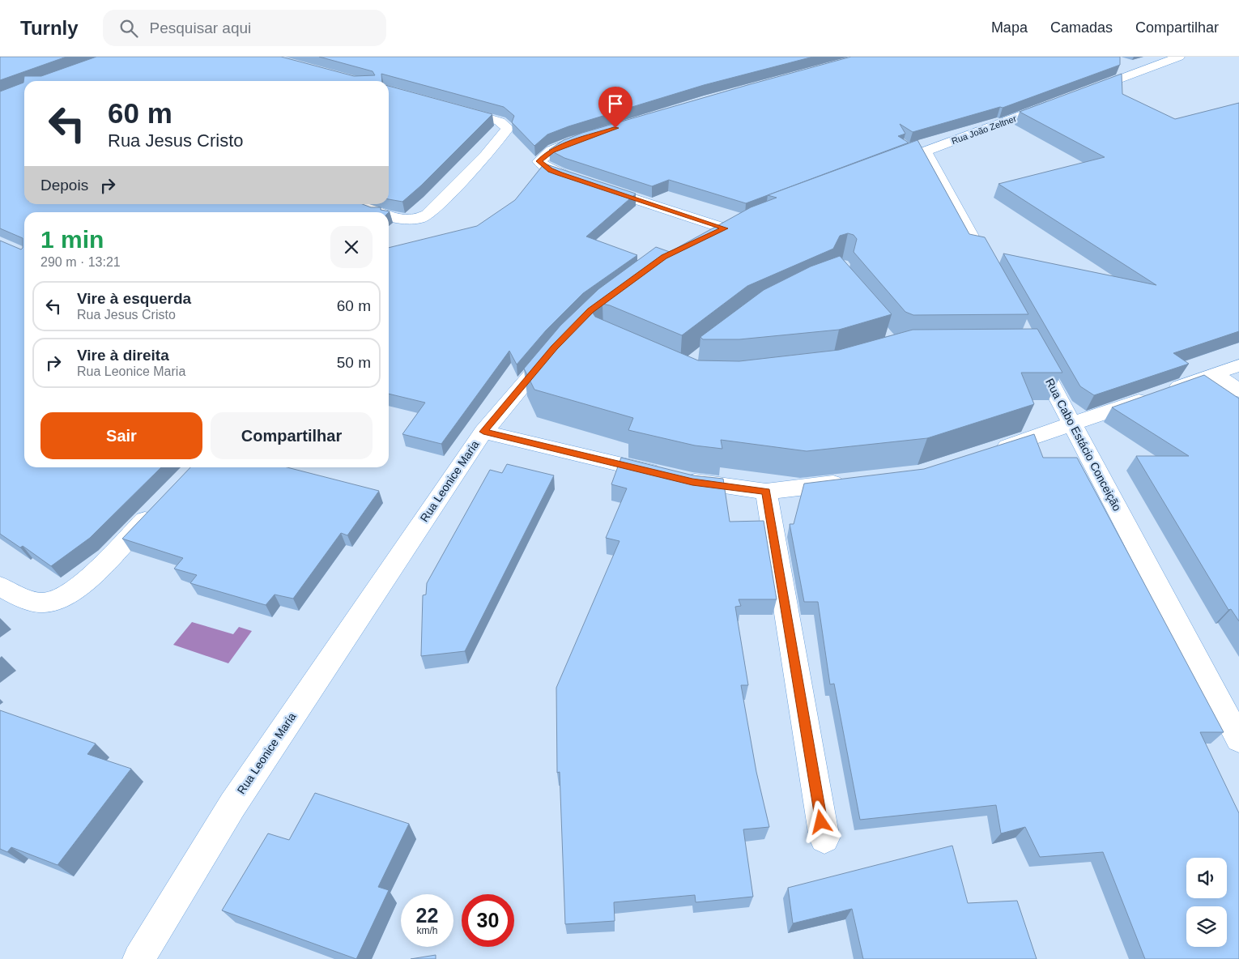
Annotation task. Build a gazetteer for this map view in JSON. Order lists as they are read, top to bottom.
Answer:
{
  "streets": {
    "street": ["Rua João Zeltner", "Rua Cabo Estácio Conceição", "Rua Leonice Maria"]
  },
  "page": {
    "header": "Turnly",
    "search": "Pesquisar aqui",
    "nav": ["Mapa", "Camadas", "Compartilhar"],
    "turn": ["60 m", "Rua Jesus Cristo"],
    "then": "Depois",
    "heading": ["1 min", "290 m · 13:21"],
    "list": [
      {
        "name": "Vire à esquerda",
        "note": "Rua Jesus Cristo",
        "value": "60 m"
      },
      {
        "name": "Vire à direita",
        "note": "Rua Leonice Maria",
        "value": "50 m"
      }
    ],
    "buttons": ["Sair", "Compartilhar"],
    "speed": "22 km/h",
    "limit": "30"
  }
}
